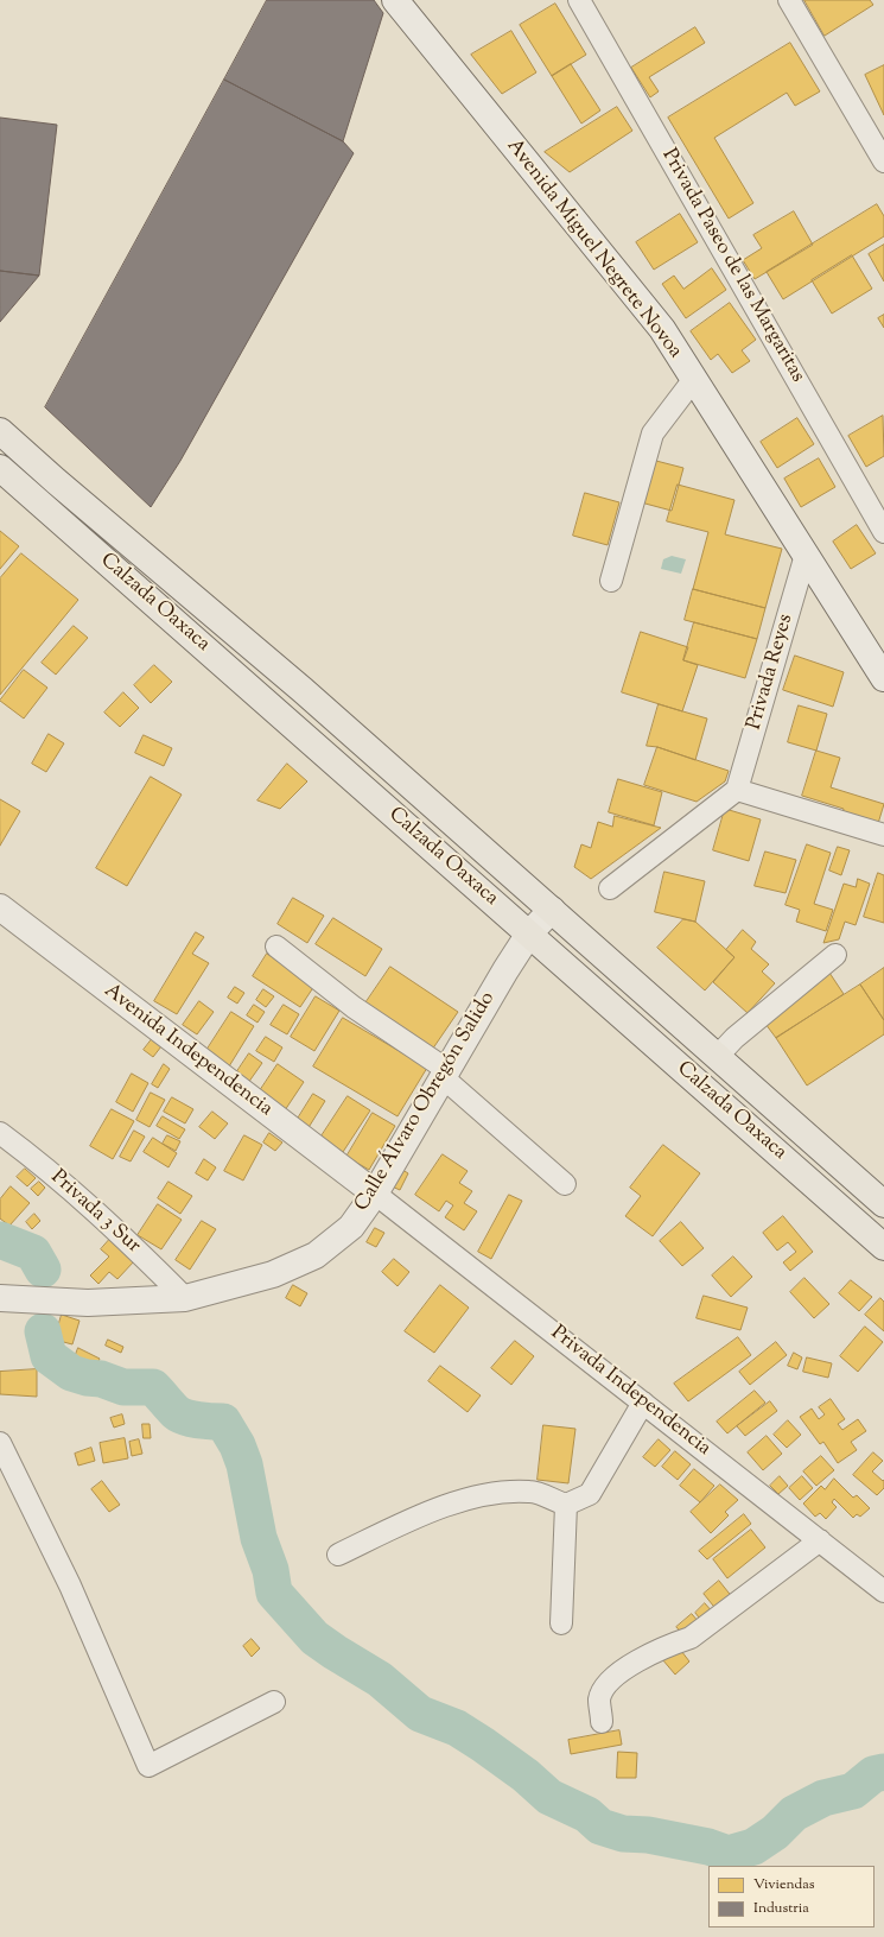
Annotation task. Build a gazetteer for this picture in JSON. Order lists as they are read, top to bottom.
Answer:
{
  "streets": {
    "main road": ["Calzada Oaxaca"],
    "street": [
      "Avenida Miguel Negrete Novoa",
      "Privada Paseo de las Margaritas",
      "Privada Reyes",
      "Avenida Independencia",
      "Calle Álvaro Obregón Salido",
      "Privada 3 Sur",
      "Privada Independencia"
    ]
  },
  "crossings": [
    ["Avenida Miguel Negrete Novoa", "Privada Reyes"],
    ["Calzada Oaxaca", "Calle Álvaro Obregón Salido"],
    ["Avenida Independencia", "Calle Álvaro Obregón Salido"],
    ["Avenida Independencia", "Privada Independencia"],
    ["Calle Álvaro Obregón Salido", "Privada 3 Sur"],
    ["Calle Álvaro Obregón Salido", "Privada Independencia"]
  ],
  "legend": ["Viviendas", "Industria"]
}
